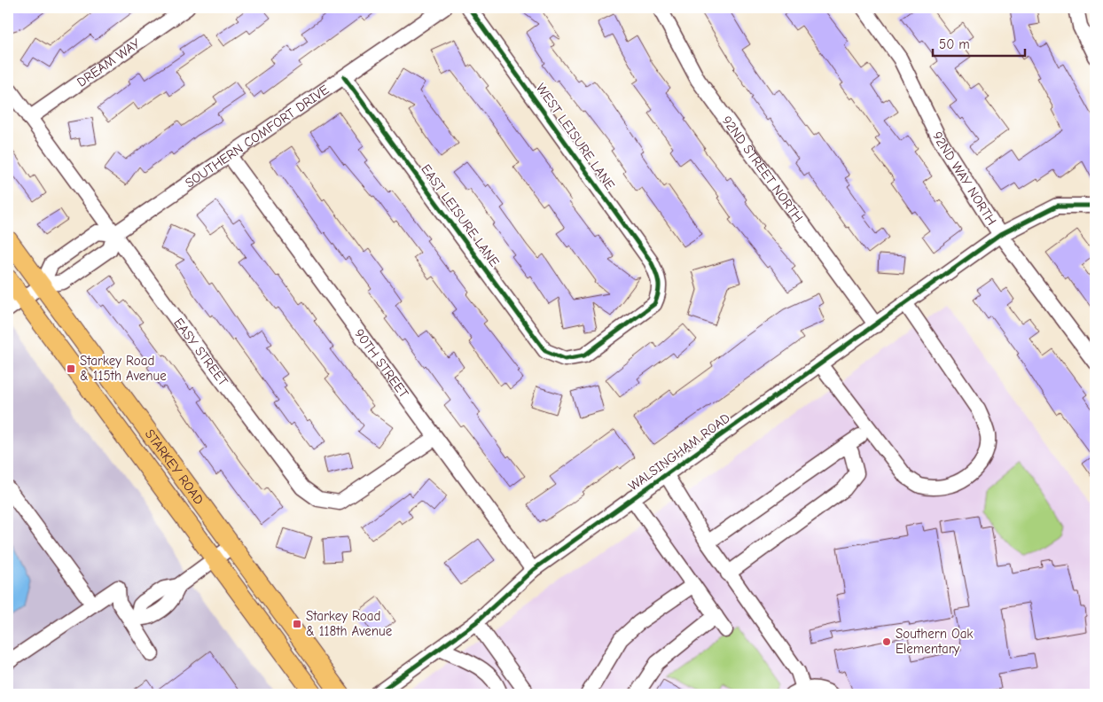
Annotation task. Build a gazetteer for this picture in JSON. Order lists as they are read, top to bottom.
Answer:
{
  "streets": {
    "main road": ["STARKEY ROAD"],
    "street": [
      "DREAM WAY",
      "SOUTHERN COMFORT DRIVE",
      "WEST LEISURE LANE",
      "92ND STREET NORTH",
      "92ND WAY NORTH",
      "EAST LEISURE LANE",
      "EASY STREET",
      "90TH STREET",
      "WALSINGHAM ROAD"
    ]
  },
  "crossings": [
    ["DREAM WAY", "EASY STREET"],
    ["SOUTHERN COMFORT DRIVE", "EAST LEISURE LANE"],
    ["SOUTHERN COMFORT DRIVE", "EASY STREET"],
    ["SOUTHERN COMFORT DRIVE", "90TH STREET"],
    ["SOUTHERN COMFORT DRIVE", "STARKEY ROAD"],
    ["WEST LEISURE LANE", "EAST LEISURE LANE"],
    ["92ND STREET NORTH", "WALSINGHAM ROAD"],
    ["92ND WAY NORTH", "WALSINGHAM ROAD"],
    ["EASY STREET", "90TH STREET"],
    ["90TH STREET", "WALSINGHAM ROAD"]
  ],
  "places": {
    "transit": ["Starkey Road & 115th Avenue", "Starkey Road & 118th Avenue"],
    "other": ["Southern Oak Elementary"]
  },
  "scale_bar": "50 m"
}
